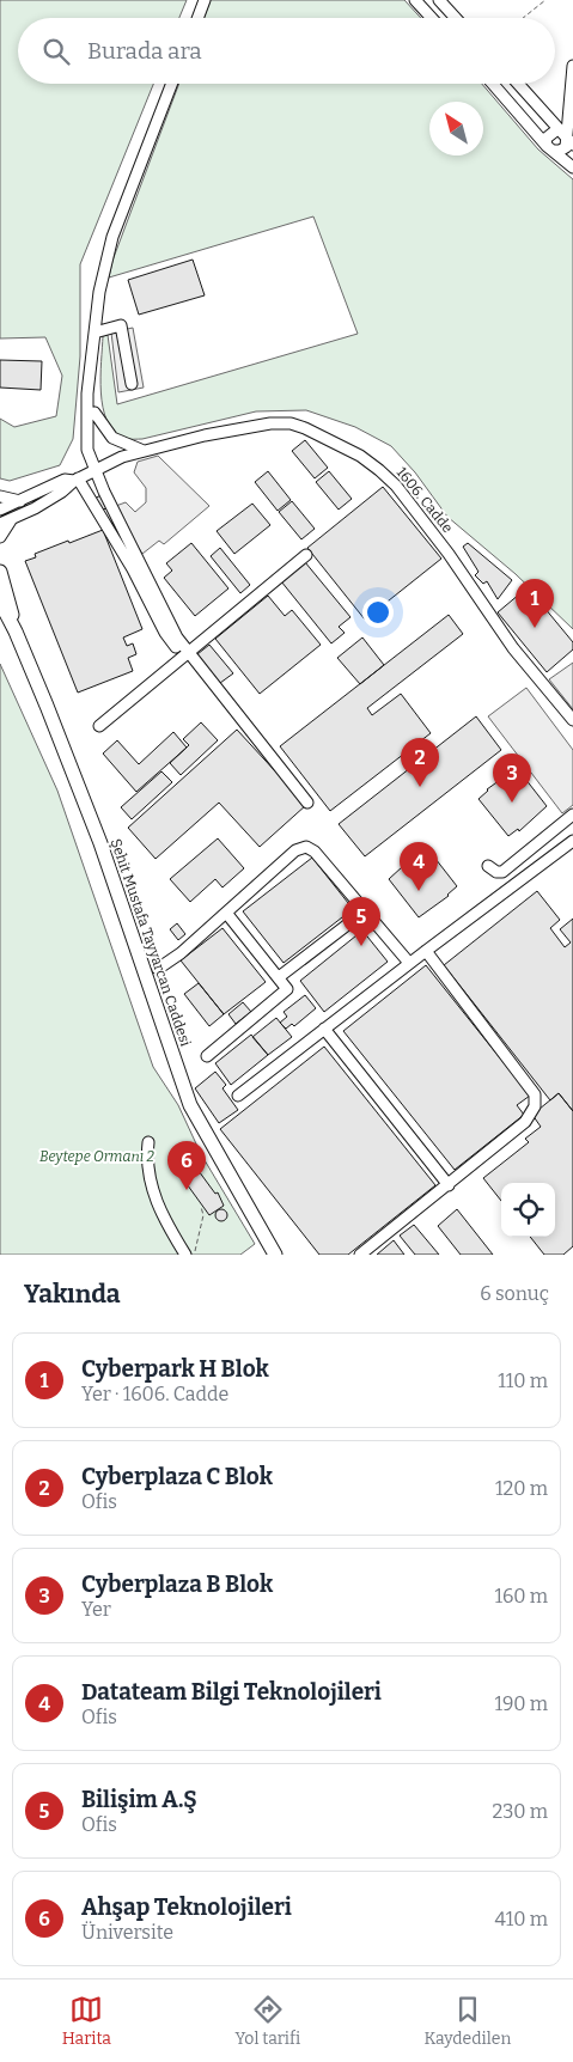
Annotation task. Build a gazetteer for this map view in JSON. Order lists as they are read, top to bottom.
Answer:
{
  "streets": {
    "main road": ["Şehit Mustafa Tayyarcan Caddesi"],
    "street": ["1606. Cadde"]
  },
  "parks": ["Beytepe Ormanı 2"],
  "north": "top left",
  "page": {
    "search": "Burada ara",
    "pins": [
      "1",
      "2",
      "3",
      "4",
      "5",
      "6"
    ],
    "heading": ["Yakında", "6 sonuç"],
    "list": [
      {
        "mark": "1",
        "name": "Cyberpark H Blok",
        "note": "Yer · 1606. Cadde",
        "value": "110 m"
      },
      {
        "mark": "2",
        "name": "Cyberplaza C Blok",
        "note": "Ofis",
        "value": "120 m"
      },
      {
        "mark": "3",
        "name": "Cyberplaza B Blok",
        "note": "Yer",
        "value": "160 m"
      },
      {
        "mark": "4",
        "name": "Datateam Bilgi Teknolojileri",
        "note": "Ofis",
        "value": "190 m"
      },
      {
        "mark": "5",
        "name": "Bilişim A.Ş",
        "note": "Ofis",
        "value": "230 m"
      },
      {
        "mark": "6",
        "name": "Ahşap Teknolojileri",
        "note": "Üniversite",
        "value": "410 m"
      }
    ],
    "nav": ["Harita", "Yol tarifi", "Kaydedilen"]
  }
}
